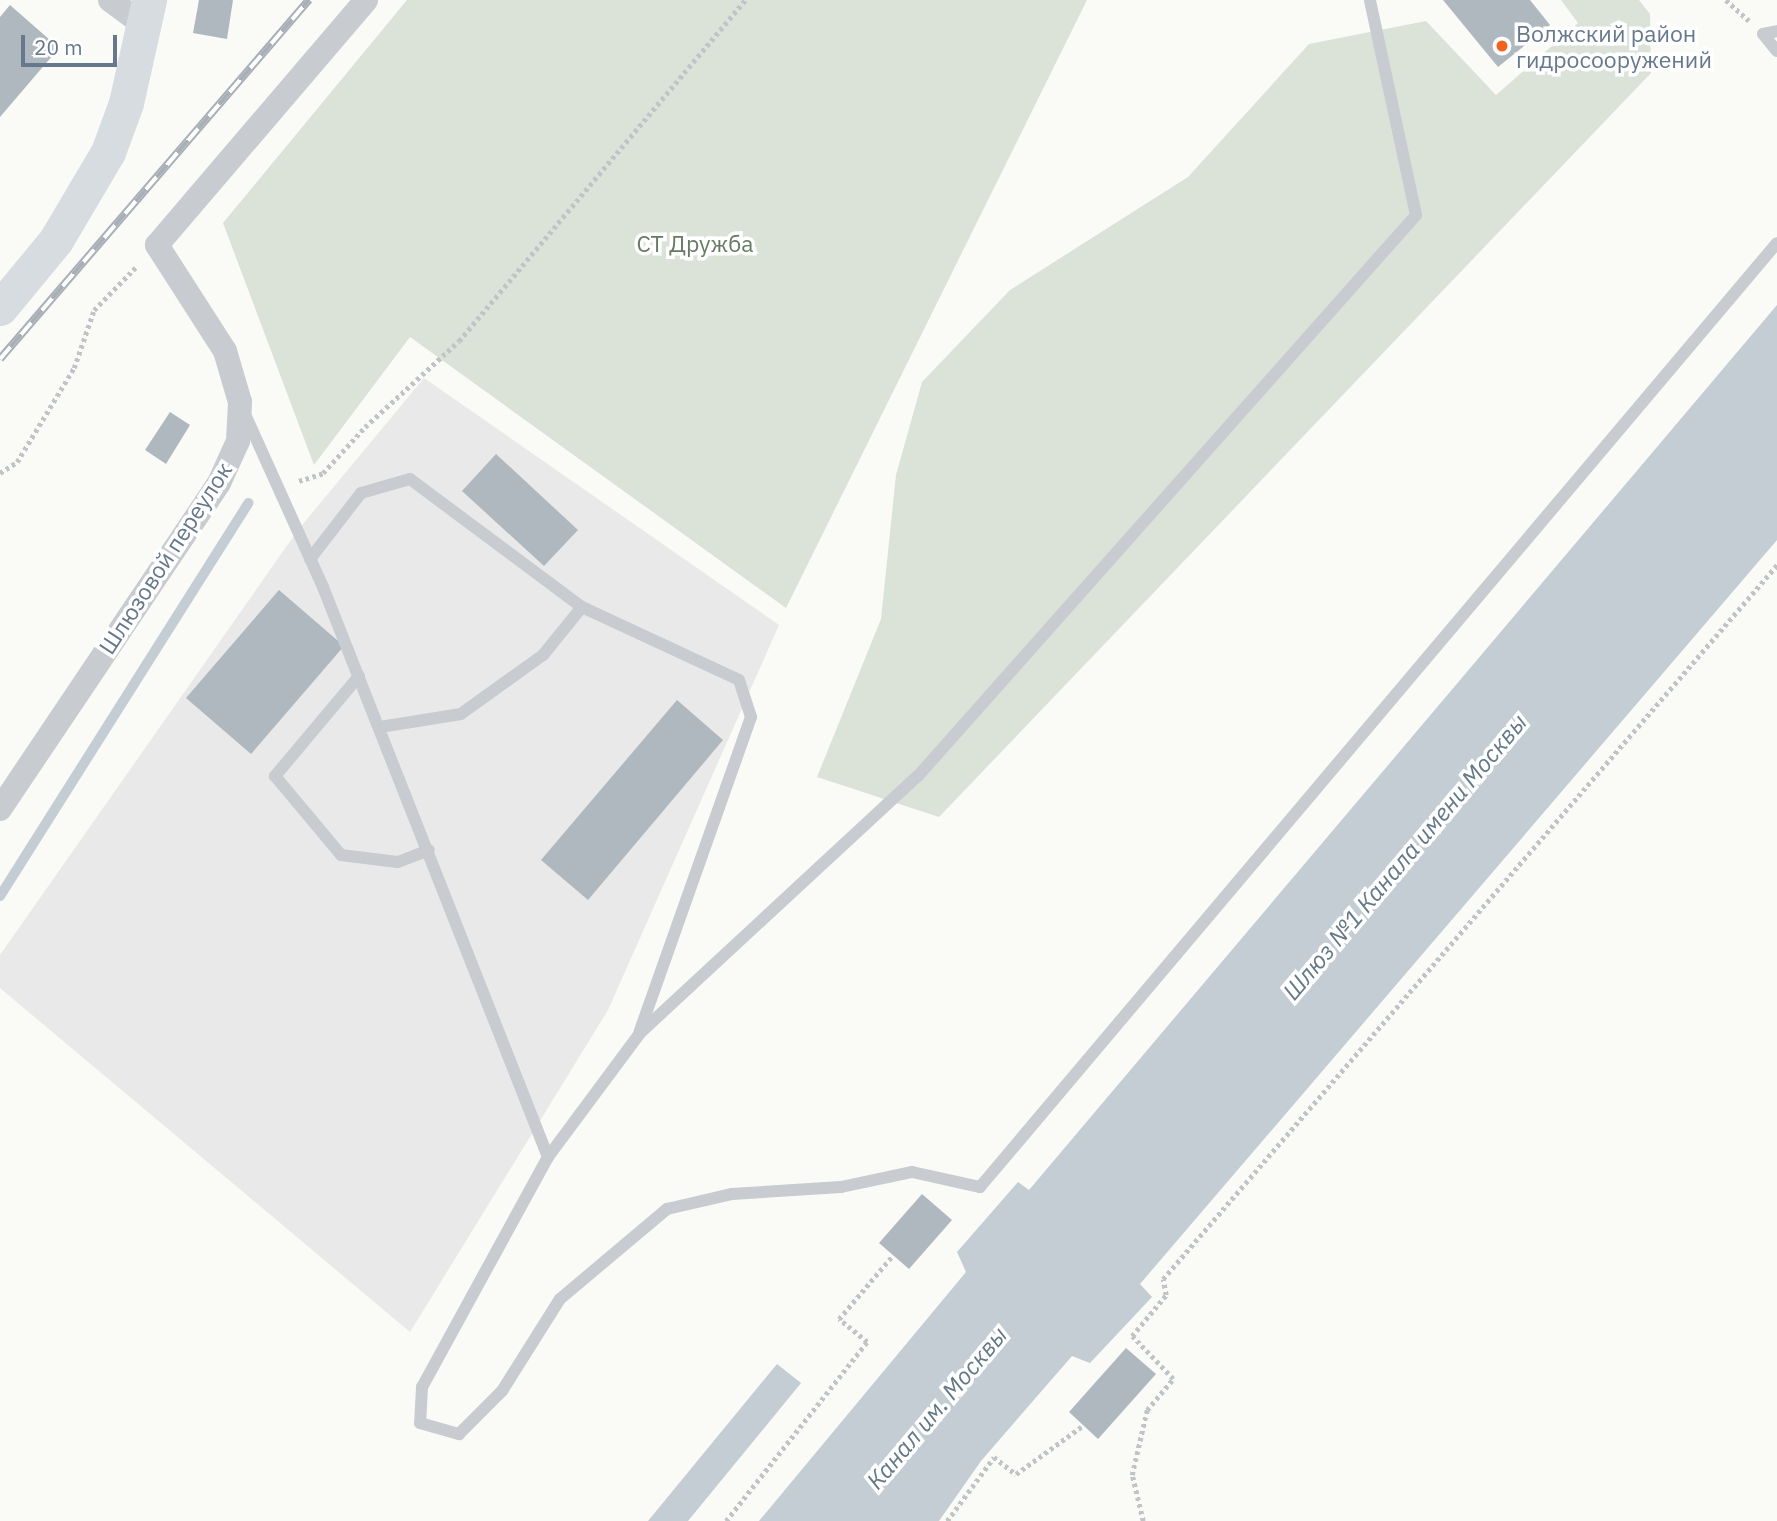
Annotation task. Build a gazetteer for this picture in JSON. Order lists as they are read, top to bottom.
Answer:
{
  "streets": {
    "street": ["Шлюзовой переулок"]
  },
  "water": ["Шлюз №1 Канала имени Москвы", "Канал им. Москвы"],
  "parks": ["СТ Дружба"],
  "places": ["Волжский район гидросооружений"],
  "scale_bar": "20 m"
}
